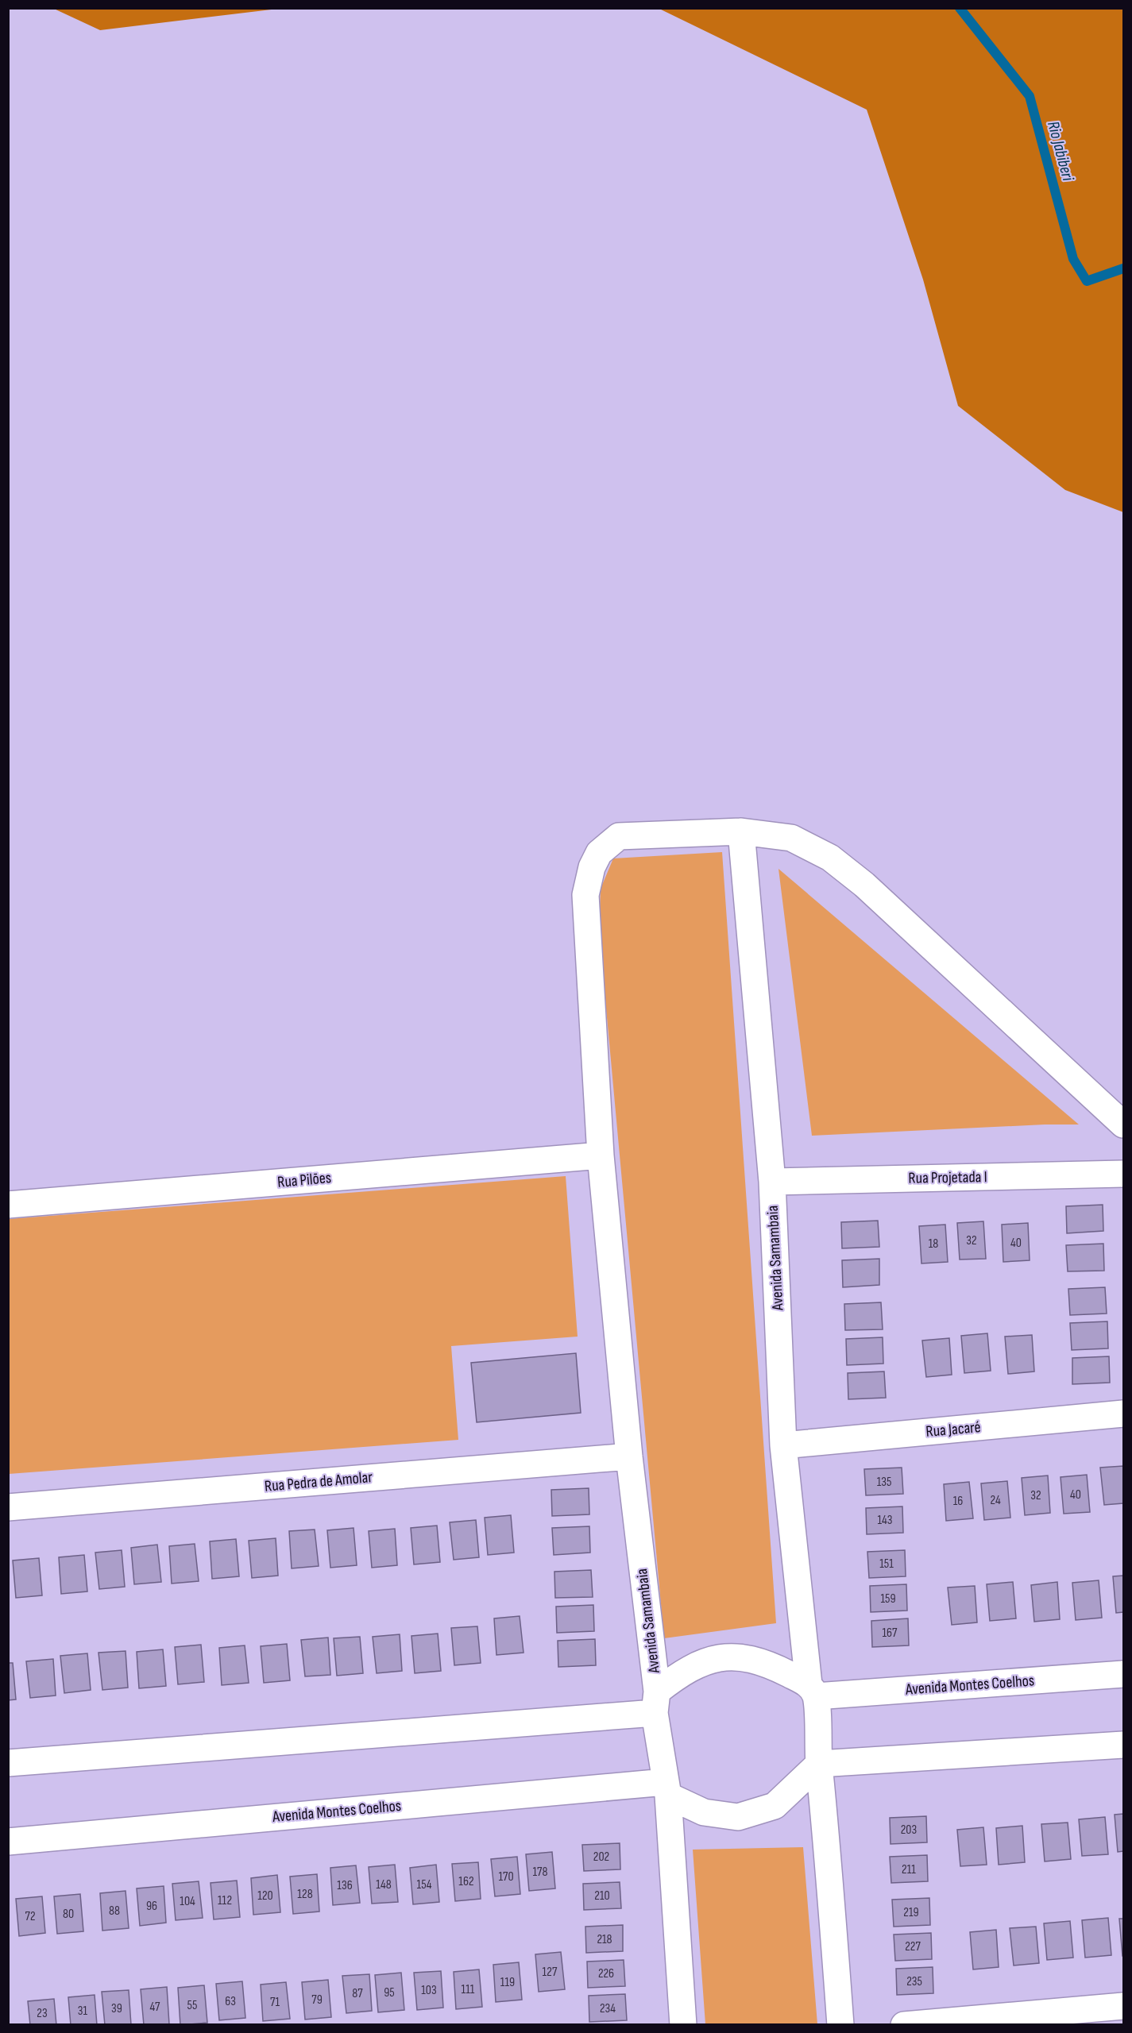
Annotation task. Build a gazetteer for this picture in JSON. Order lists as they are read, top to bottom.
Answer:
{
  "streets": {
    "street": [
      "Rua Projetada I",
      "Rua Pilões",
      "Avenida Samambaia",
      "Rua Jacaré",
      "Rua Pedra de Amolar",
      "Avenida Montes Coelhos"
    ]
  },
  "crossings": [
    ["Rua Projetada I", "Avenida Samambaia"],
    ["Rua Pilões", "Avenida Samambaia"],
    ["Avenida Samambaia", "Rua Jacaré"],
    ["Avenida Samambaia", "Rua Pedra de Amolar"],
    ["Avenida Samambaia", "Avenida Montes Coelhos"]
  ],
  "water": ["Rio Jabiberi"],
  "house_numbers": [
    "32",
    "40",
    "18",
    "135",
    "40",
    "32",
    "24",
    "16",
    "143",
    "151",
    "159",
    "167",
    "203",
    "202",
    "211",
    "178",
    "170",
    "162",
    "148",
    "154",
    "136",
    "128",
    "120",
    "210",
    "112",
    "104",
    "96",
    "88",
    "219",
    "80",
    "72",
    "218",
    "227",
    "127",
    "226",
    "235",
    "119",
    "111",
    "103",
    "95",
    "87",
    "79",
    "63",
    "71",
    "55",
    "47",
    "39",
    "234",
    "31",
    "23"
  ]
}
